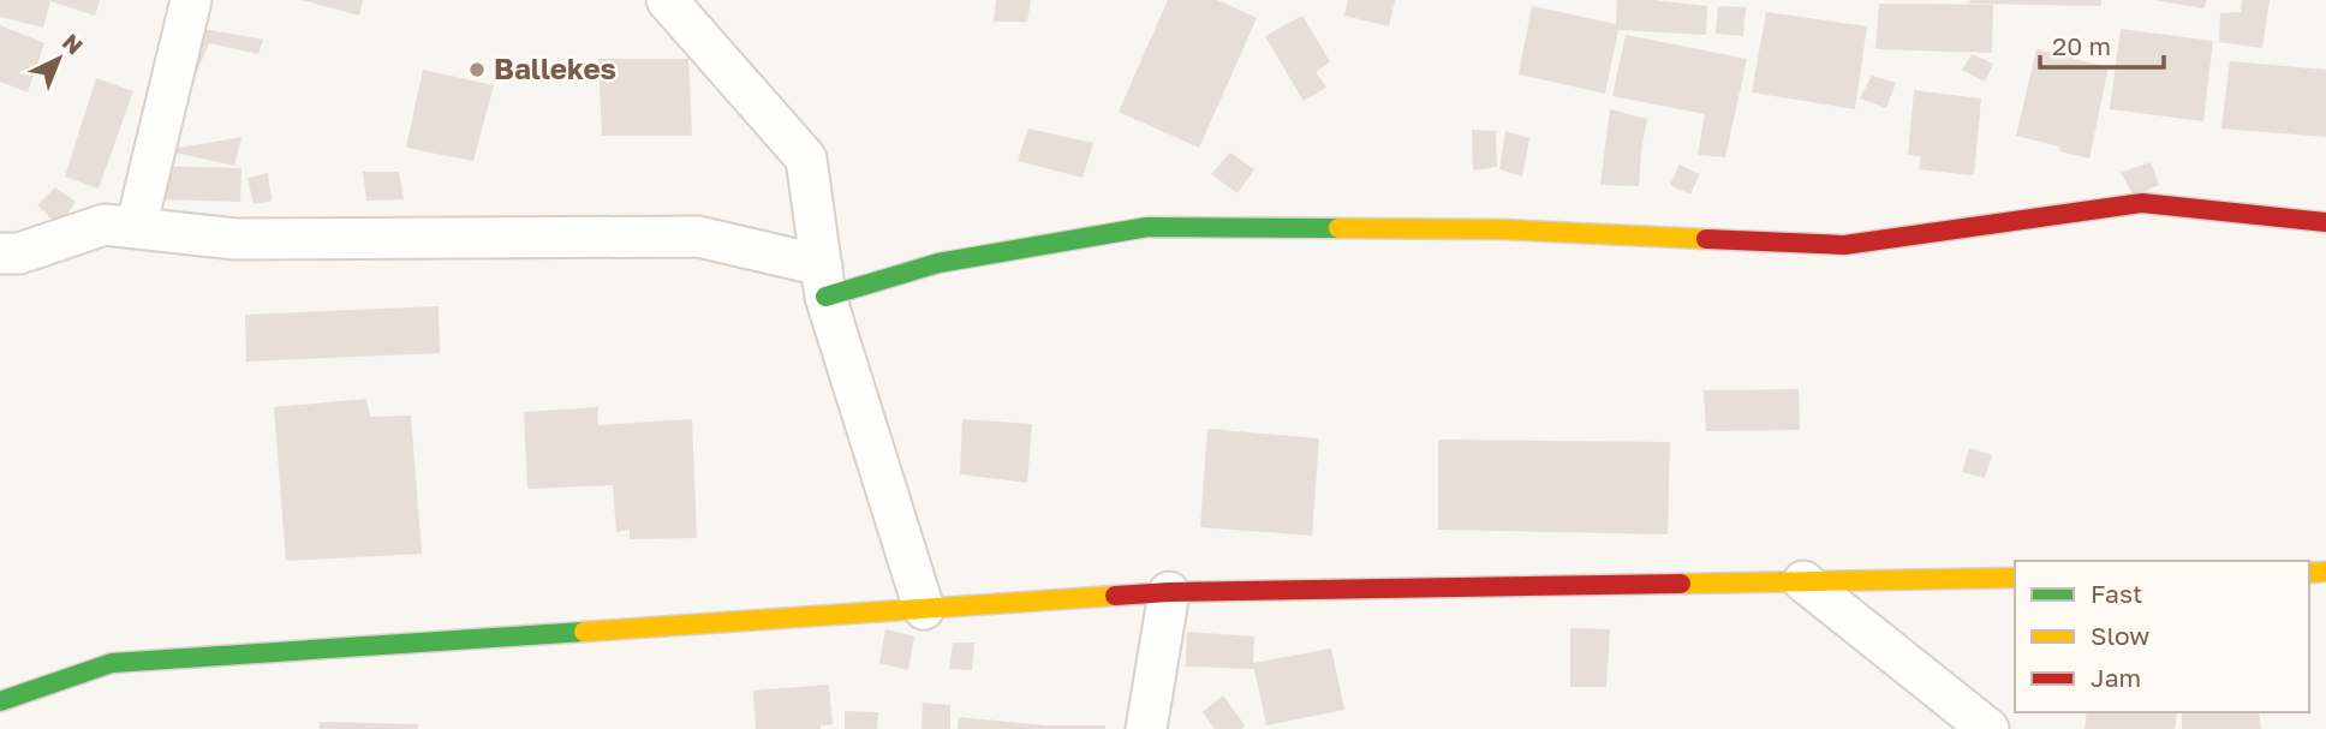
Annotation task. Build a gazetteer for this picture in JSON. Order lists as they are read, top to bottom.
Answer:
{
  "places": ["Ballekes"],
  "legend": ["Fast", "Slow", "Jam"],
  "scale_bar": "20 m",
  "north": "top right"
}
